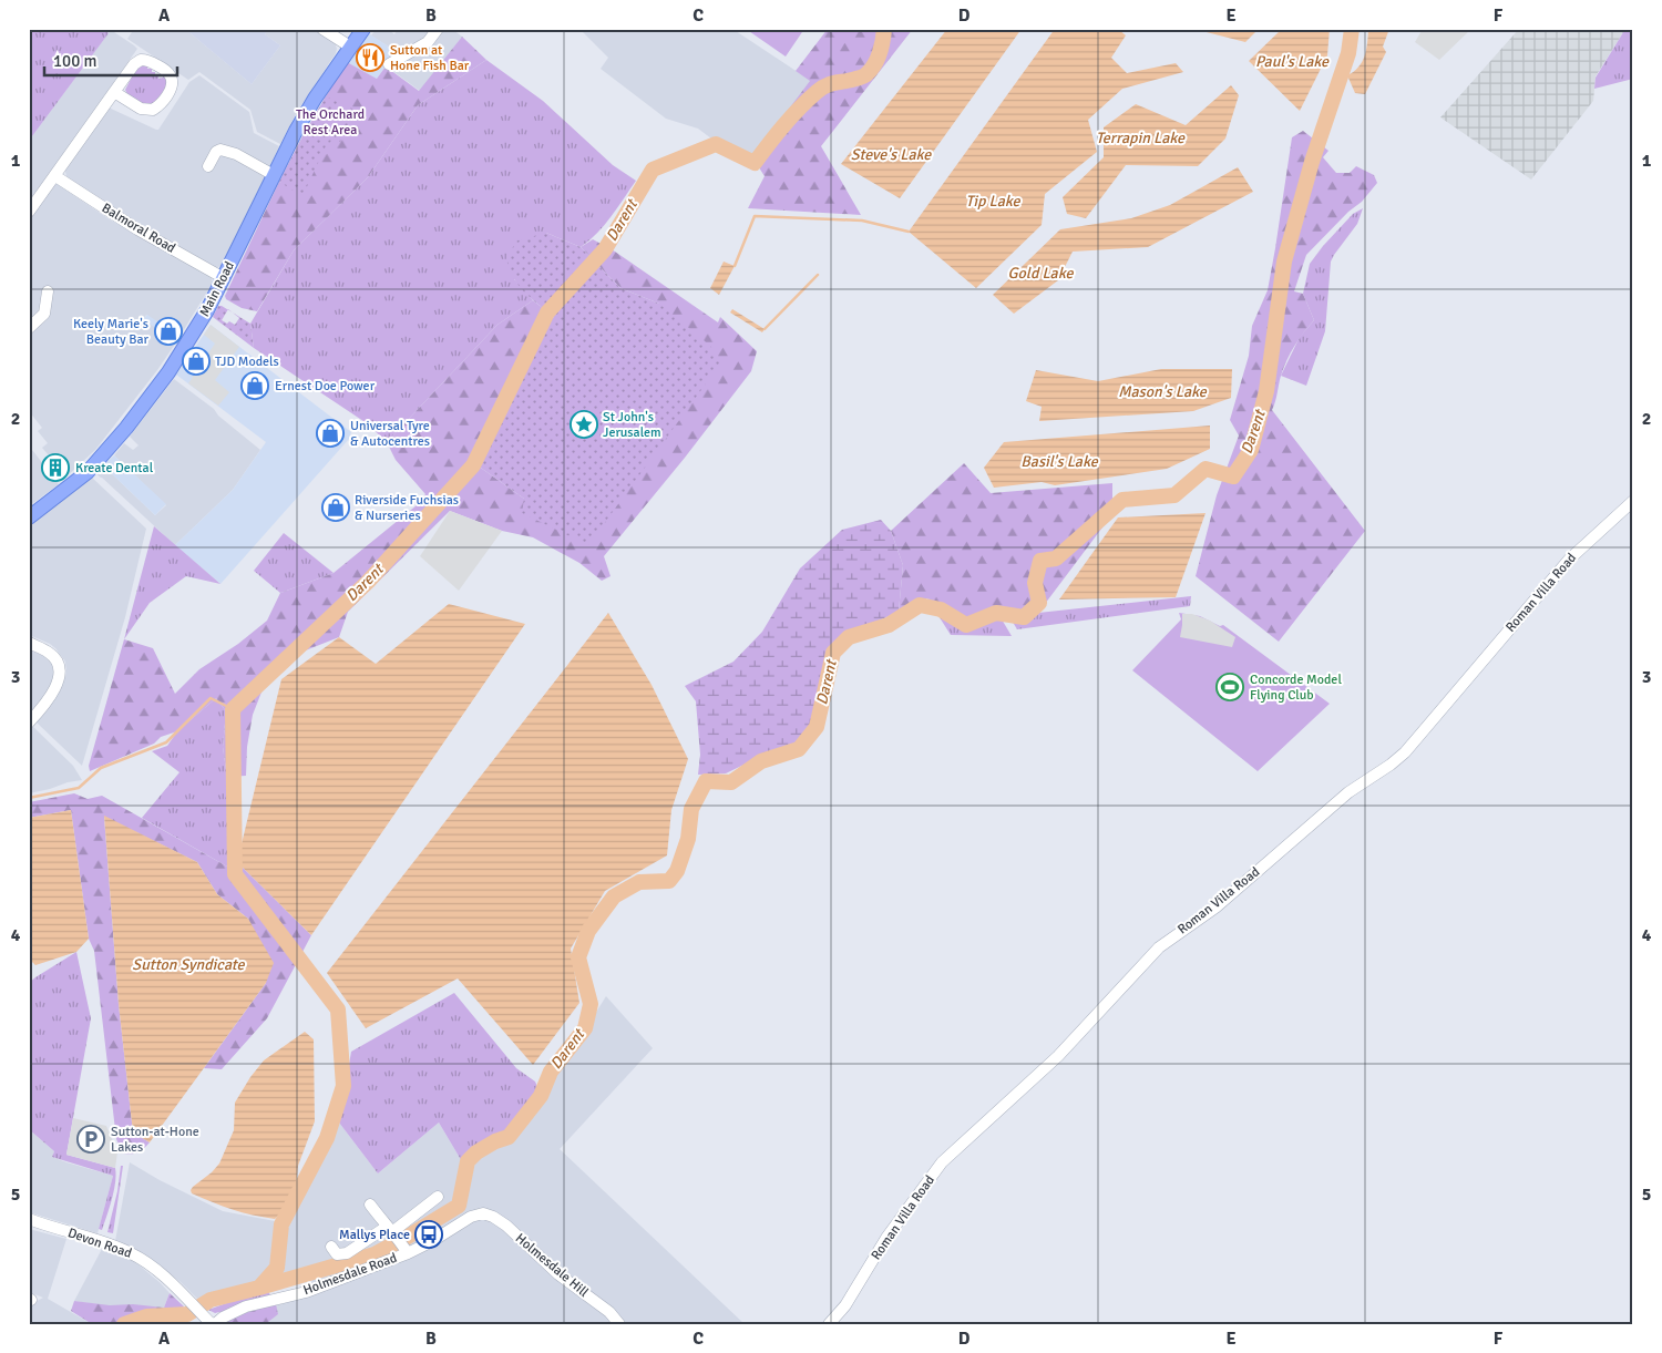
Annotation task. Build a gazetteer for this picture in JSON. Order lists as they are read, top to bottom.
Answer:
{
  "streets": {
    "main road": ["Main Road"],
    "street": [
      "Balmoral Road",
      "Roman Villa Road",
      "Devon Road",
      "Holmesdale Hill",
      "Holmesdale Road"
    ]
  },
  "crossings": [
    ["Balmoral Road", "Main Road"],
    ["Devon Road", "Holmesdale Road"],
    ["Holmesdale Hill", "Holmesdale Road"]
  ],
  "water": [
    "Paul's Lake",
    "Terrapin Lake",
    "Steve's Lake",
    "Tip Lake",
    "Darent",
    "Gold Lake",
    "Mason's Lake",
    "Basil's Lake",
    "Sutton Syndicate"
  ],
  "parks": ["The Orchard Rest Area"],
  "places": {
    "restaurant": ["Sutton at Hone Fish Bar"],
    "shop": [
      "Keely Marie's Beauty Bar",
      "TJD Models",
      "Ernest Doe Power",
      "Universal Tyre & Autocentres",
      "Riverside Fuchsias & Nurseries"
    ],
    "place": ["St John's Jerusalem"],
    "building": ["Kreate Dental"],
    "sports": ["Concorde Model Flying Club"],
    "parking": ["Sutton-at-Hone Lakes"],
    "bus stop": ["Mallys Place"]
  },
  "scale_bar": "100 m",
  "grid": {
    "columns": [
      "A",
      "B",
      "C",
      "D",
      "E",
      "F"
    ],
    "rows": [
      "1",
      "2",
      "3",
      "4",
      "5"
    ]
  }
}
